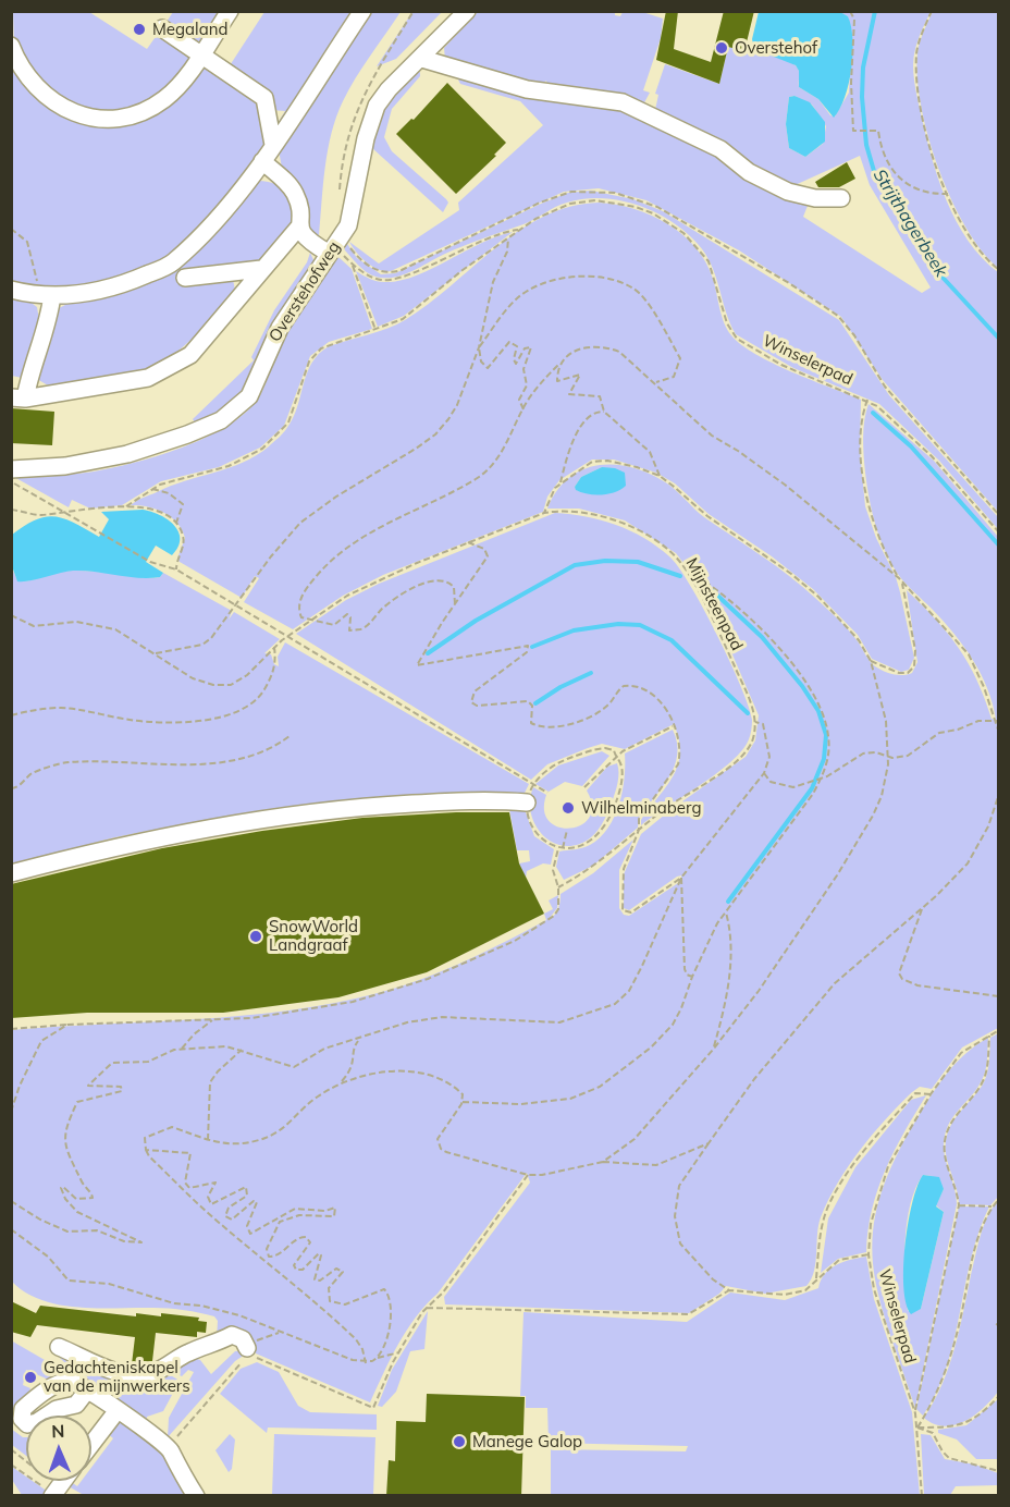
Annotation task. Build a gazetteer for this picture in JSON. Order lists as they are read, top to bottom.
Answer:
{
  "streets": {
    "street": ["Overstehofweg"],
    "path": ["Winselerpad", "Mijnsteenpad"]
  },
  "crossings": [
    ["Overstehofweg", "Winselerpad"]
  ],
  "water": ["Strijthagerbeek"],
  "places": [
    "Megaland",
    "Overstehof",
    "Wilhelminaberg",
    "SnowWorld Landgraaf",
    "Gedachteniskapel van de mijnwerkers",
    "Manege Galop"
  ],
  "north": "top"
}
